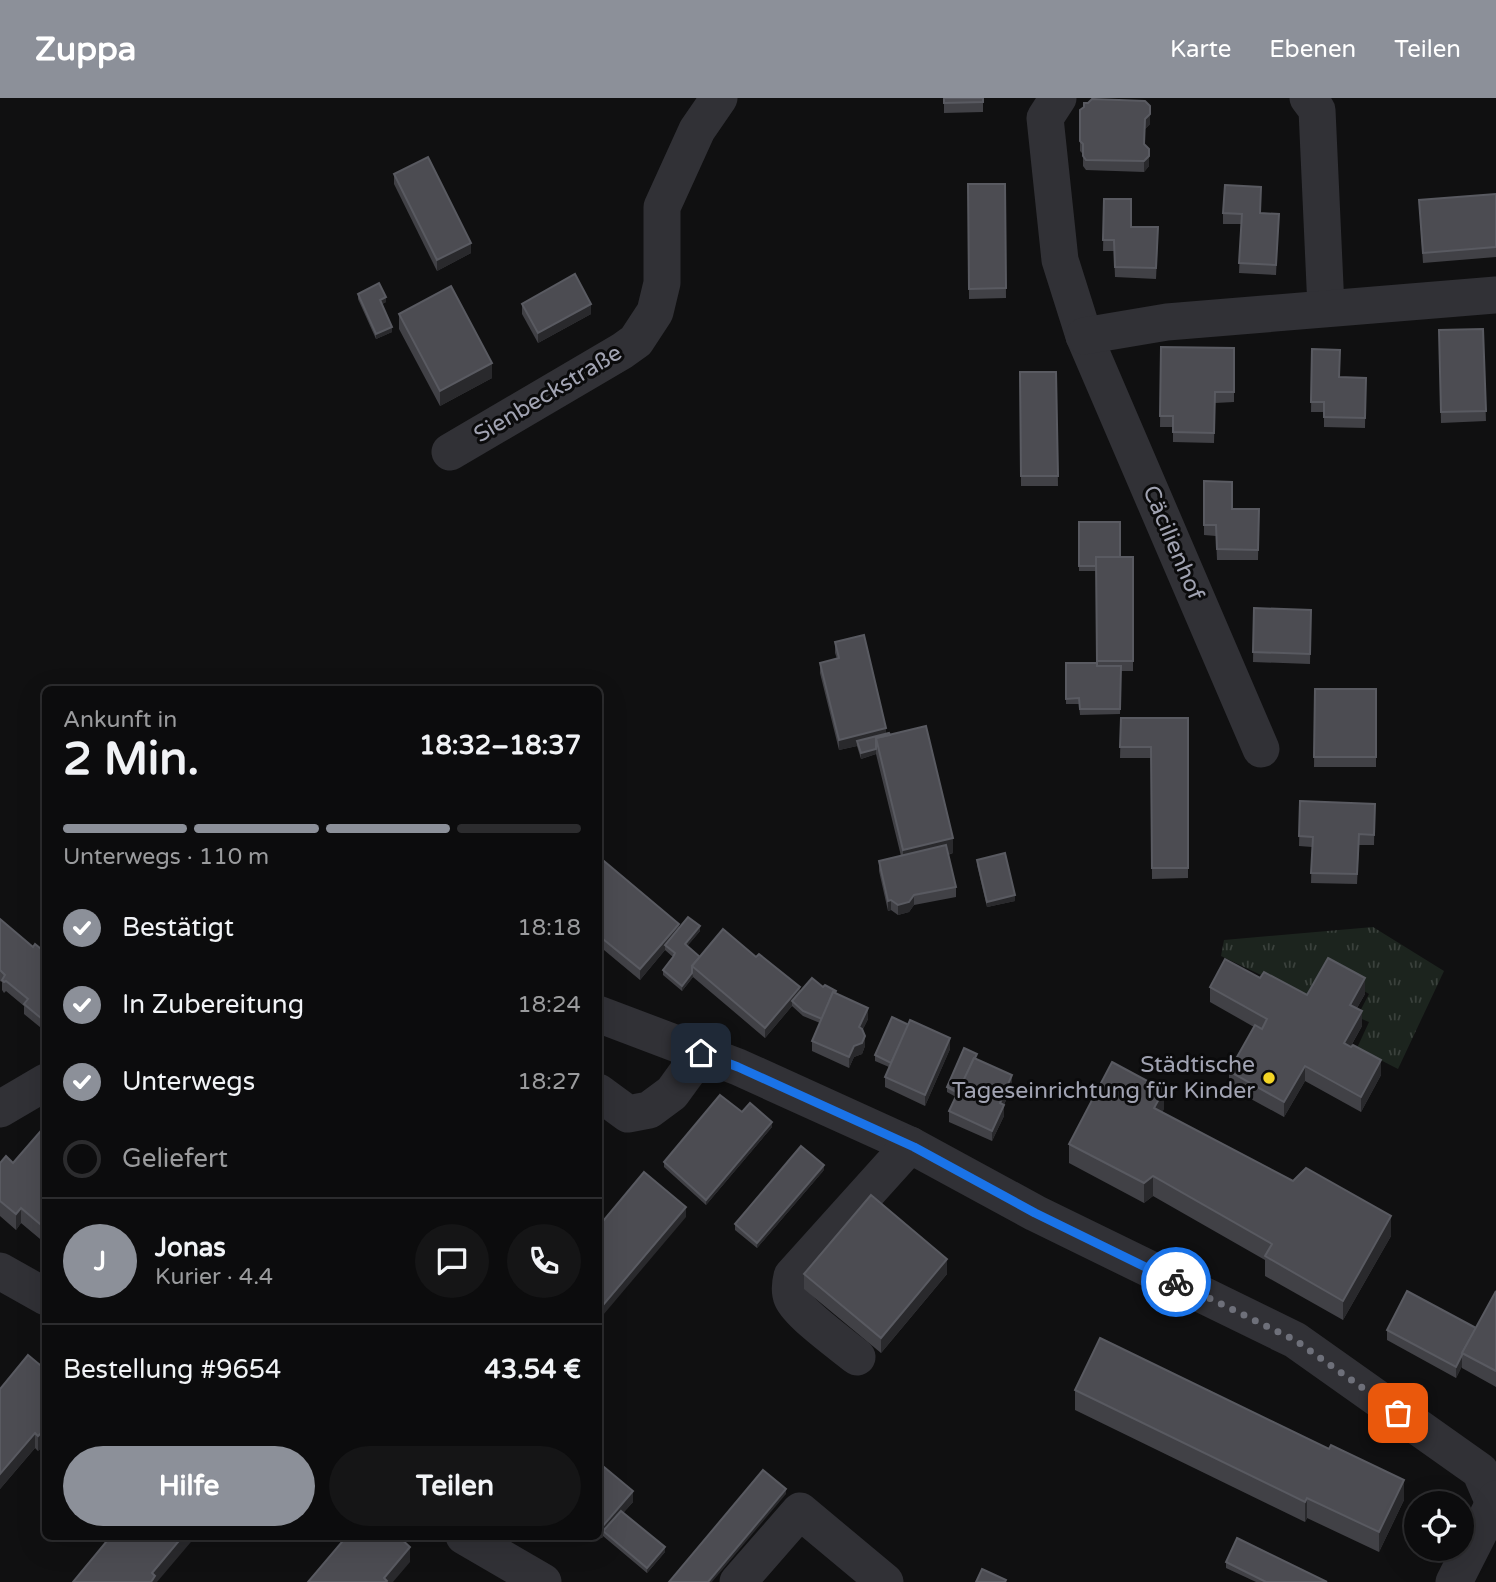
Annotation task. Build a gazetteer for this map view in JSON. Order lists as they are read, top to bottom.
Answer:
{
  "streets": {
    "street": ["Sienbeckstraße", "Cäcilienhof"]
  },
  "places": ["Städtische Tageseinrichtung für Kinder"],
  "page": {
    "header": "Zuppa",
    "nav": ["Karte", "Ebenen", "Teilen"],
    "heading": ["2 Min.", "Ankunft in", "18:32–18:37"],
    "panel": [
      "Jonas",
      "Kurier · 4.4",
      "Bestellung #9654",
      "43.54 €"
    ],
    "bar": "Unterwegs · 110 m",
    "list": [
      ["Bestätigt", "18:18"],
      ["In Zubereitung", "18:24"],
      ["Unterwegs", "18:27"],
      "Geliefert"
    ],
    "round": "J",
    "buttons": ["Hilfe", "Teilen"]
  }
}
